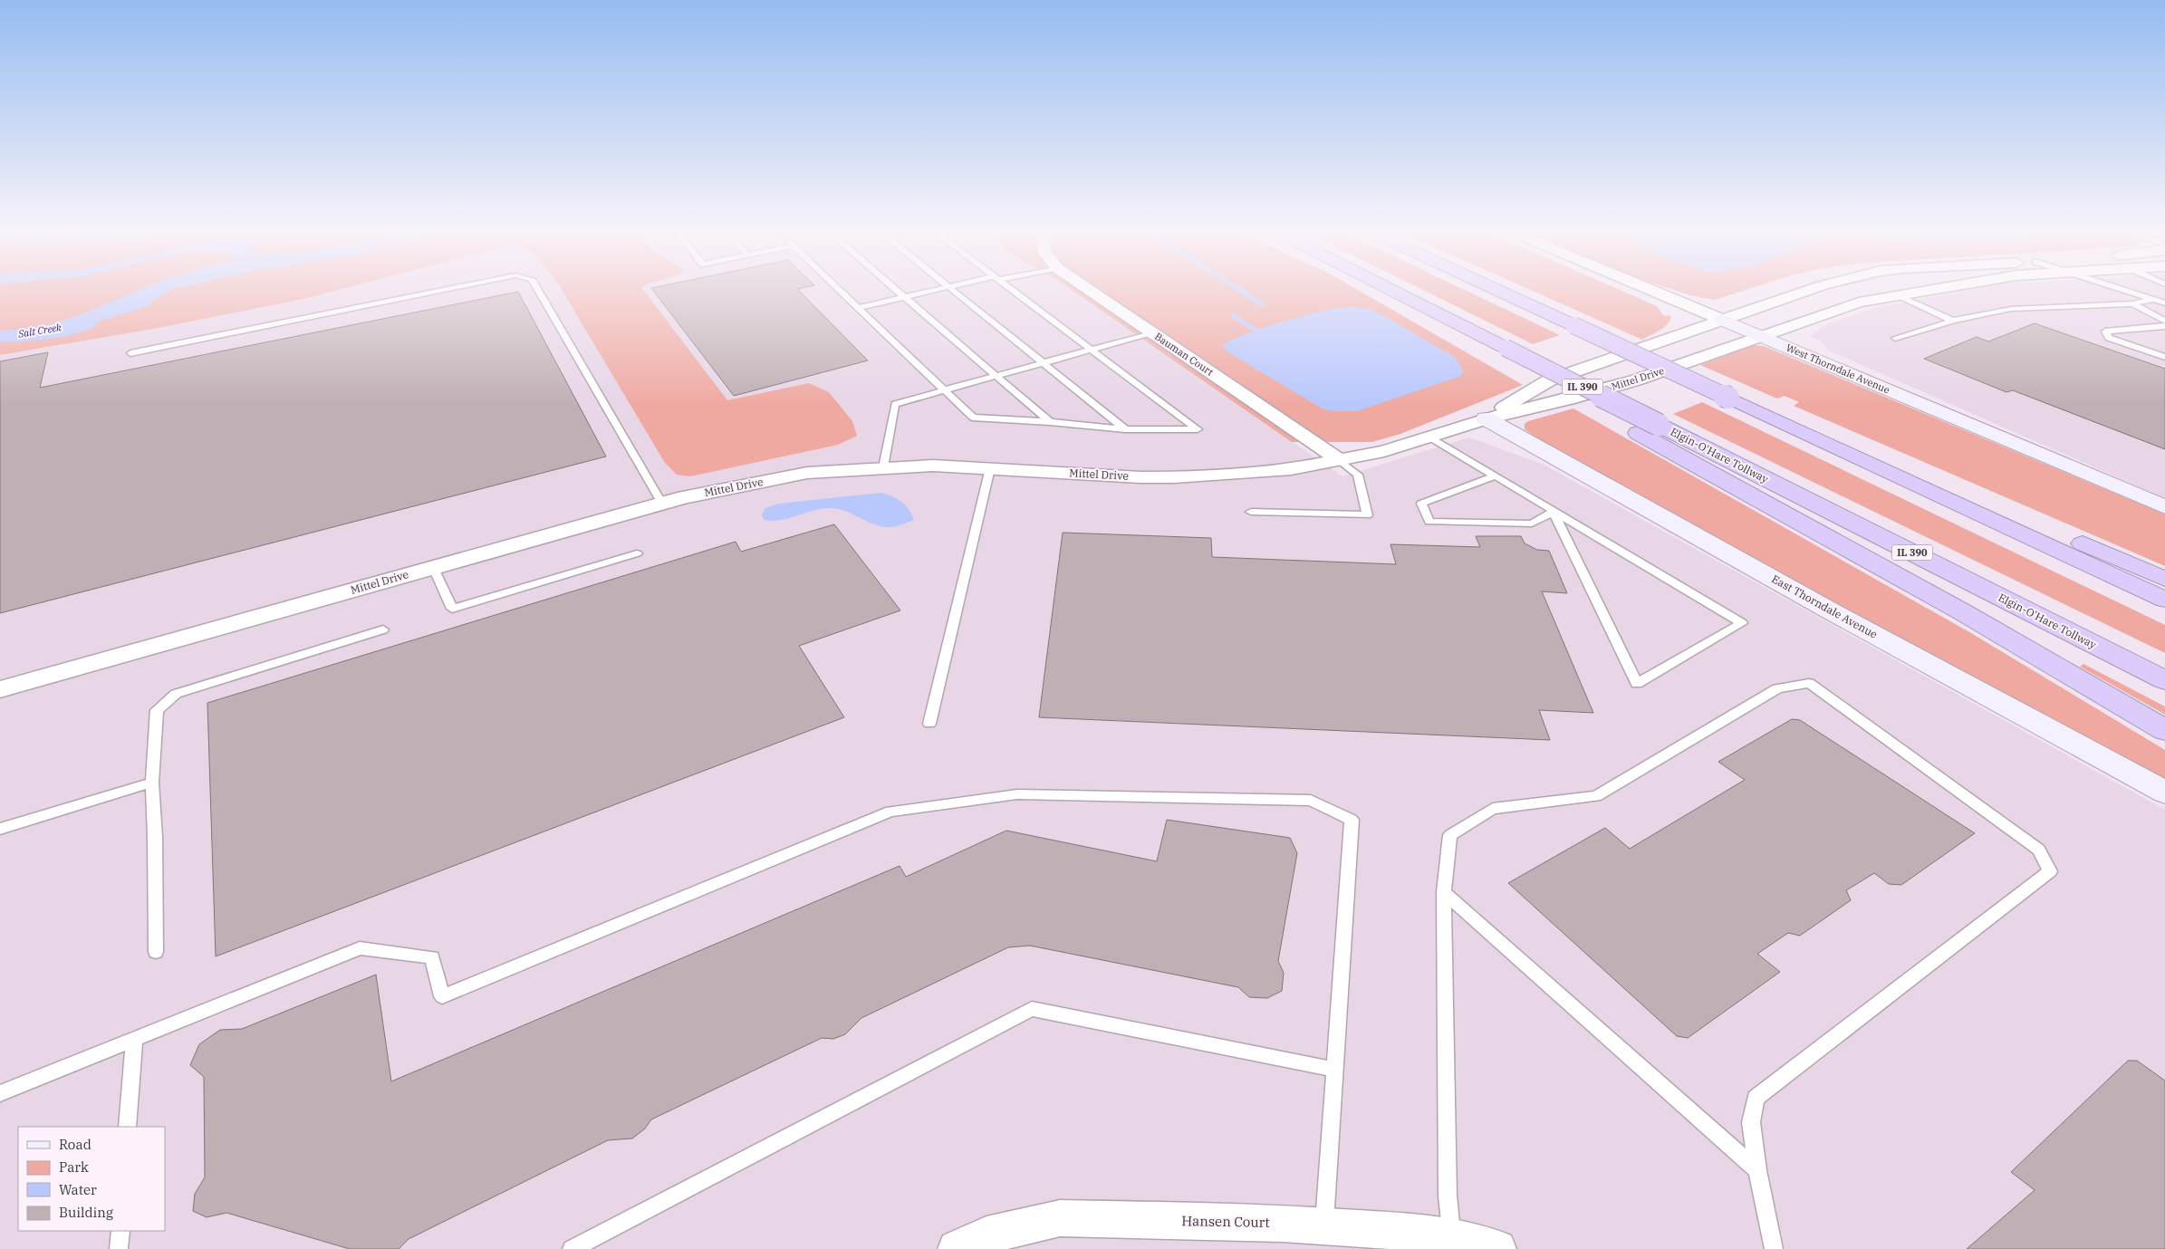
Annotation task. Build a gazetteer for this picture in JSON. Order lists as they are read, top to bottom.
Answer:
{
  "streets": {
    "highway": ["IL 390", "Elgin-O'Hare Tollway"],
    "main road": ["West Thorndale Avenue", "East Thorndale Avenue"],
    "street": ["Bauman Court", "Mittel Drive", "Hansen Court"]
  },
  "crossings": [
    ["Bauman Court", "Mittel Drive"],
    ["West Thorndale Avenue", "Mittel Drive"],
    ["Mittel Drive", "East Thorndale Avenue"]
  ],
  "water": ["Salt Creek"],
  "legend": [
    "Road",
    "Park",
    "Water",
    "Building"
  ]
}
